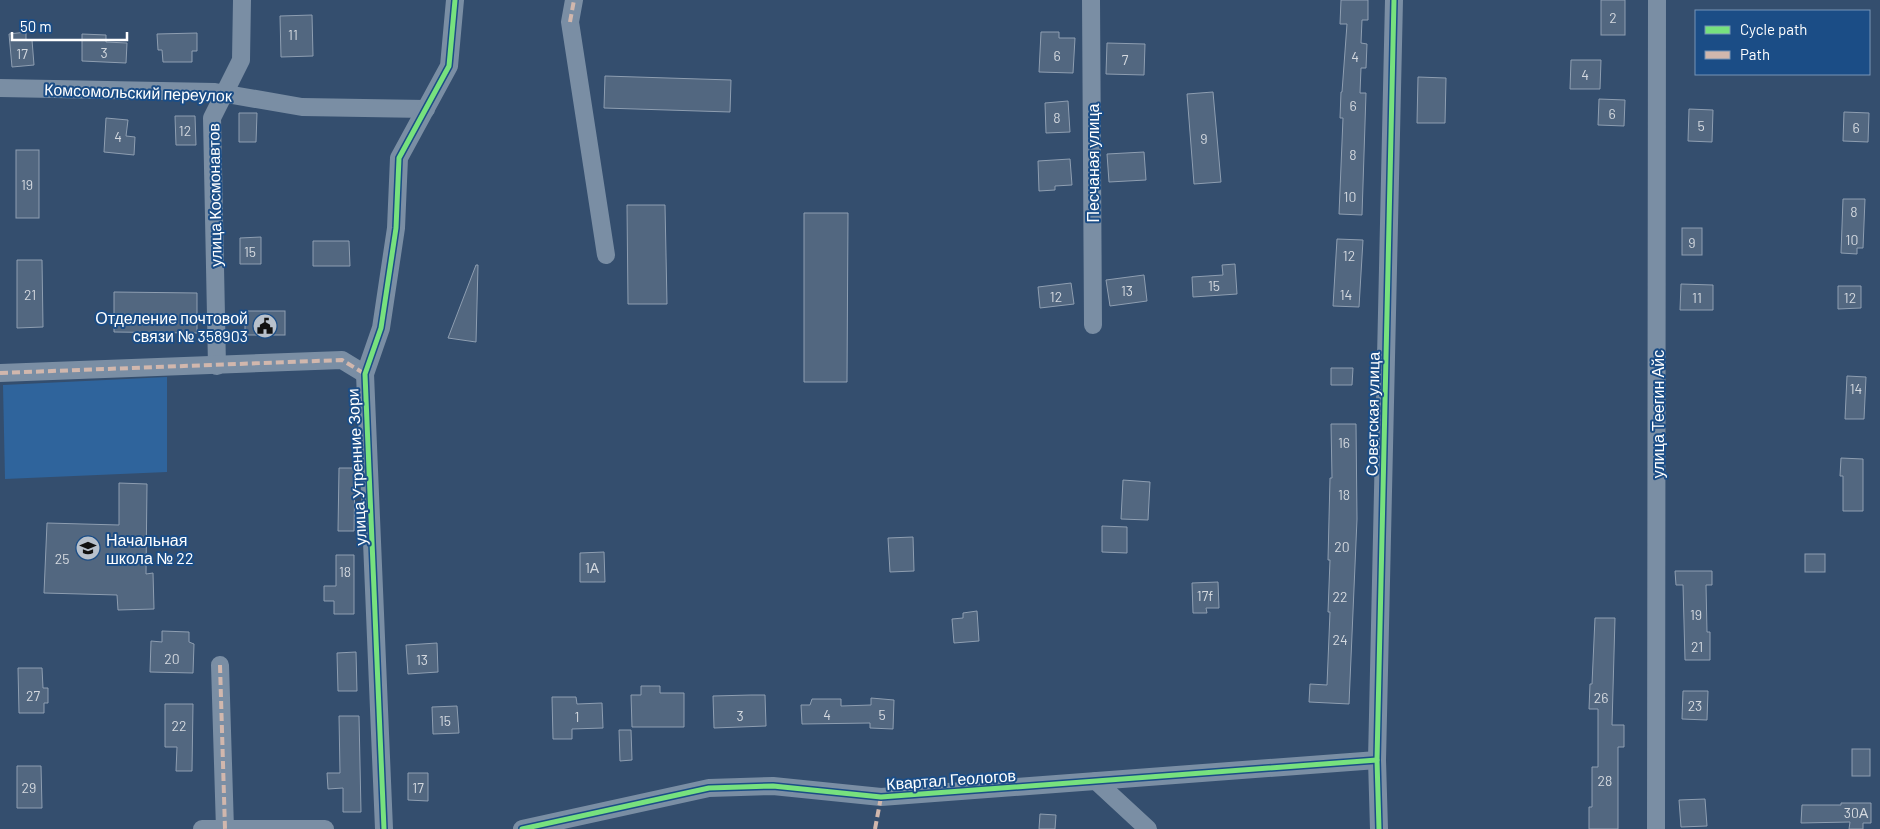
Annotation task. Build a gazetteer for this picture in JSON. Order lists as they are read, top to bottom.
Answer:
{
  "streets": {
    "street": [
      "Комсомольский переулок",
      "Песчаная улица",
      "улица Космонавтов",
      "Советская улица",
      "улица Теегин Айс",
      "улица Утренние Зори",
      "Квартал Геологов"
    ]
  },
  "crossings": [
    ["Комсомольский переулок", "улица Космонавтов"],
    ["Комсомольский переулок", "улица Утренние Зори"],
    ["Советская улица", "Квартал Геологов"]
  ],
  "places": {
    "public building": ["Отделение почтовой связи № 358903"],
    "school or university": ["Начальная школа № 22"]
  },
  "house_numbers": [
    "2",
    "11",
    "3",
    "17",
    "6",
    "4",
    "7",
    "4",
    "6",
    "6",
    "8",
    "5",
    "6",
    "12",
    "4",
    "9",
    "8",
    "19",
    "10",
    "8",
    "10",
    "9",
    "15",
    "12",
    "15",
    "13",
    "21",
    "14",
    "12",
    "11",
    "12",
    "14",
    "16",
    "18",
    "20",
    "25",
    "1А",
    "18",
    "17f",
    "22",
    "19",
    "24",
    "21",
    "20",
    "13",
    "27",
    "26",
    "23",
    "4",
    "5",
    "3",
    "1",
    "15",
    "22",
    "28",
    "29",
    "17",
    "30А"
  ],
  "legend": ["Cycle path", "Path"],
  "scale_bar": "50 m"
}
